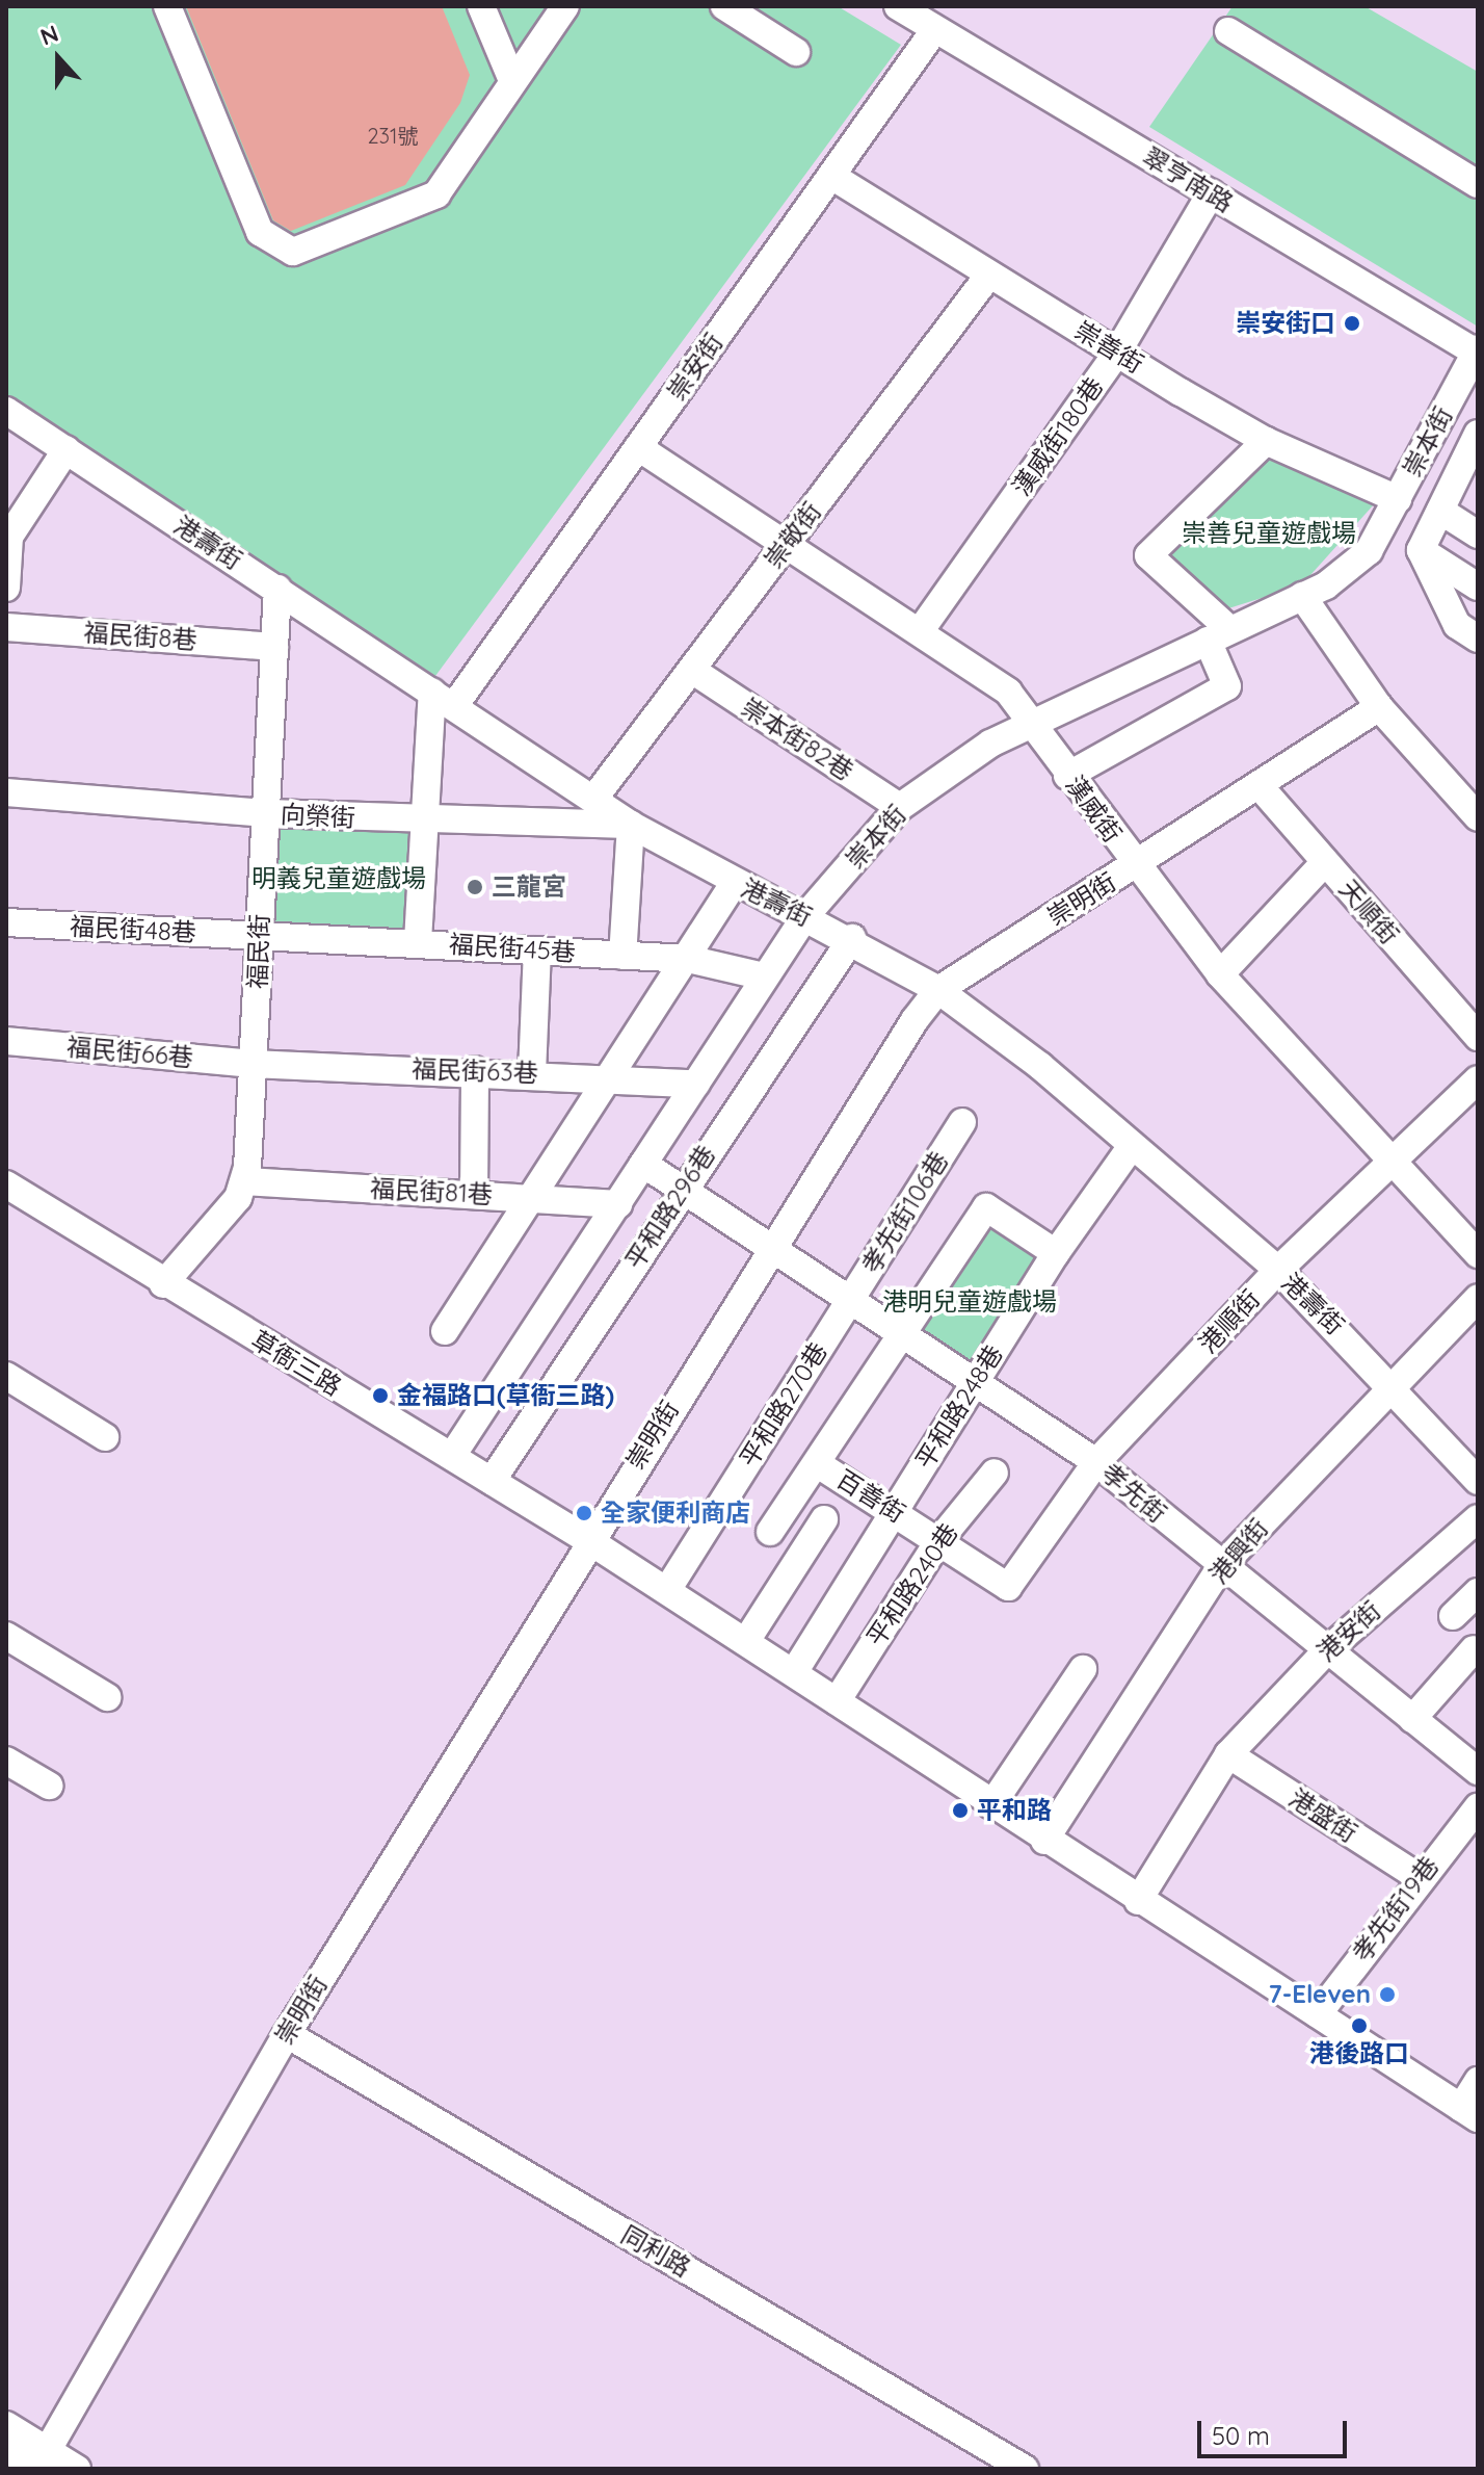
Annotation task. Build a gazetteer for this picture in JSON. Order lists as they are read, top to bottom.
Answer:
{
  "streets": {
    "street": [
      "翠亨南路",
      "崇善街",
      "崇安街",
      "漢威街180巷",
      "崇本街",
      "崇敬街",
      "港壽街",
      "福民街8巷",
      "崇本街82巷",
      "漢威街",
      "向榮街",
      "崇明街",
      "天順街",
      "福民街48巷",
      "福民街45巷",
      "福民街",
      "福民街66巷",
      "福民街63巷",
      "福民街81巷",
      "平和路296巷",
      "孝先街106巷",
      "港順街",
      "草衙三路",
      "平和路270巷",
      "平和路248巷",
      "孝先街",
      "百善街",
      "港興街",
      "平和路240巷",
      "港安街",
      "港盛街",
      "孝先街19巷",
      "同利路"
    ]
  },
  "crossings": [
    ["翠亨南路", "崇安街"],
    ["翠亨南路", "漢威街180巷"],
    ["翠亨南路", "崇本街"],
    ["崇善街", "崇安街"],
    ["崇善街", "漢威街180巷"],
    ["崇善街", "崇本街"],
    ["崇善街", "崇敬街"],
    ["崇安街", "港壽街"],
    ["崇安街", "漢威街"],
    ["漢威街180巷", "漢威街"],
    ["崇本街", "港壽街"],
    ["崇本街", "崇本街82巷"],
    ["崇本街", "漢威街"],
    ["崇本街", "福民街45巷"],
    ["崇本街", "福民街63巷"],
    ["崇本街", "福民街81巷"],
    ["崇本街", "草衙三路"],
    ["崇本街", "孝先街"],
    ["崇敬街", "港壽街"],
    ["崇敬街", "崇本街82巷"],
    ["崇敬街", "漢威街"],
    ["港壽街", "向榮街"],
    ["港壽街", "崇明街"],
    ["港壽街", "福民街"],
    ["港壽街", "平和路296巷"],
    ["港壽街", "港順街"],
    ["港壽街", "平和路248巷"],
    ["港壽街", "港興街"],
    ["福民街8巷", "福民街"],
    ["漢威街", "崇明街"],
    ["漢威街", "港順街"],
    ["向榮街", "福民街"],
    ["崇明街", "天順街"],
    ["崇明街", "草衙三路"],
    ["崇明街", "孝先街"],
    ["崇明街", "同利路"],
    ["福民街48巷", "福民街45巷"],
    ["福民街48巷", "福民街"],
    ["福民街45巷", "福民街"],
    ["福民街", "福民街66巷"],
    ["福民街", "福民街63巷"],
    ["福民街", "福民街81巷"],
    ["福民街66巷", "福民街63巷"],
    ["平和路296巷", "草衙三路"],
    ["平和路296巷", "孝先街"],
    ["孝先街106巷", "平和路270巷"],
    ["孝先街106巷", "孝先街"],
    ["港順街", "孝先街"],
    ["港順街", "百善街"],
    ["平和路270巷", "孝先街"],
    ["平和路248巷", "孝先街"],
    ["平和路248巷", "百善街"],
    ["孝先街", "百善街"],
    ["孝先街", "港興街"],
    ["孝先街", "港安街"],
    ["百善街", "平和路240巷"],
    ["港安街", "港盛街"],
    ["港盛街", "孝先街19巷"]
  ],
  "parks": ["崇善兒童遊戲場", "明義兒童遊戲場", "港明兒童遊戲場"],
  "places": [
    "崇安街口",
    "三龍宮",
    "金福路口(草衙三路)",
    "全家便利商店",
    "平和路",
    "7-Eleven",
    "港後路口"
  ],
  "house_numbers": ["231號"],
  "scale_bar": "50 m",
  "north": "top"
}
